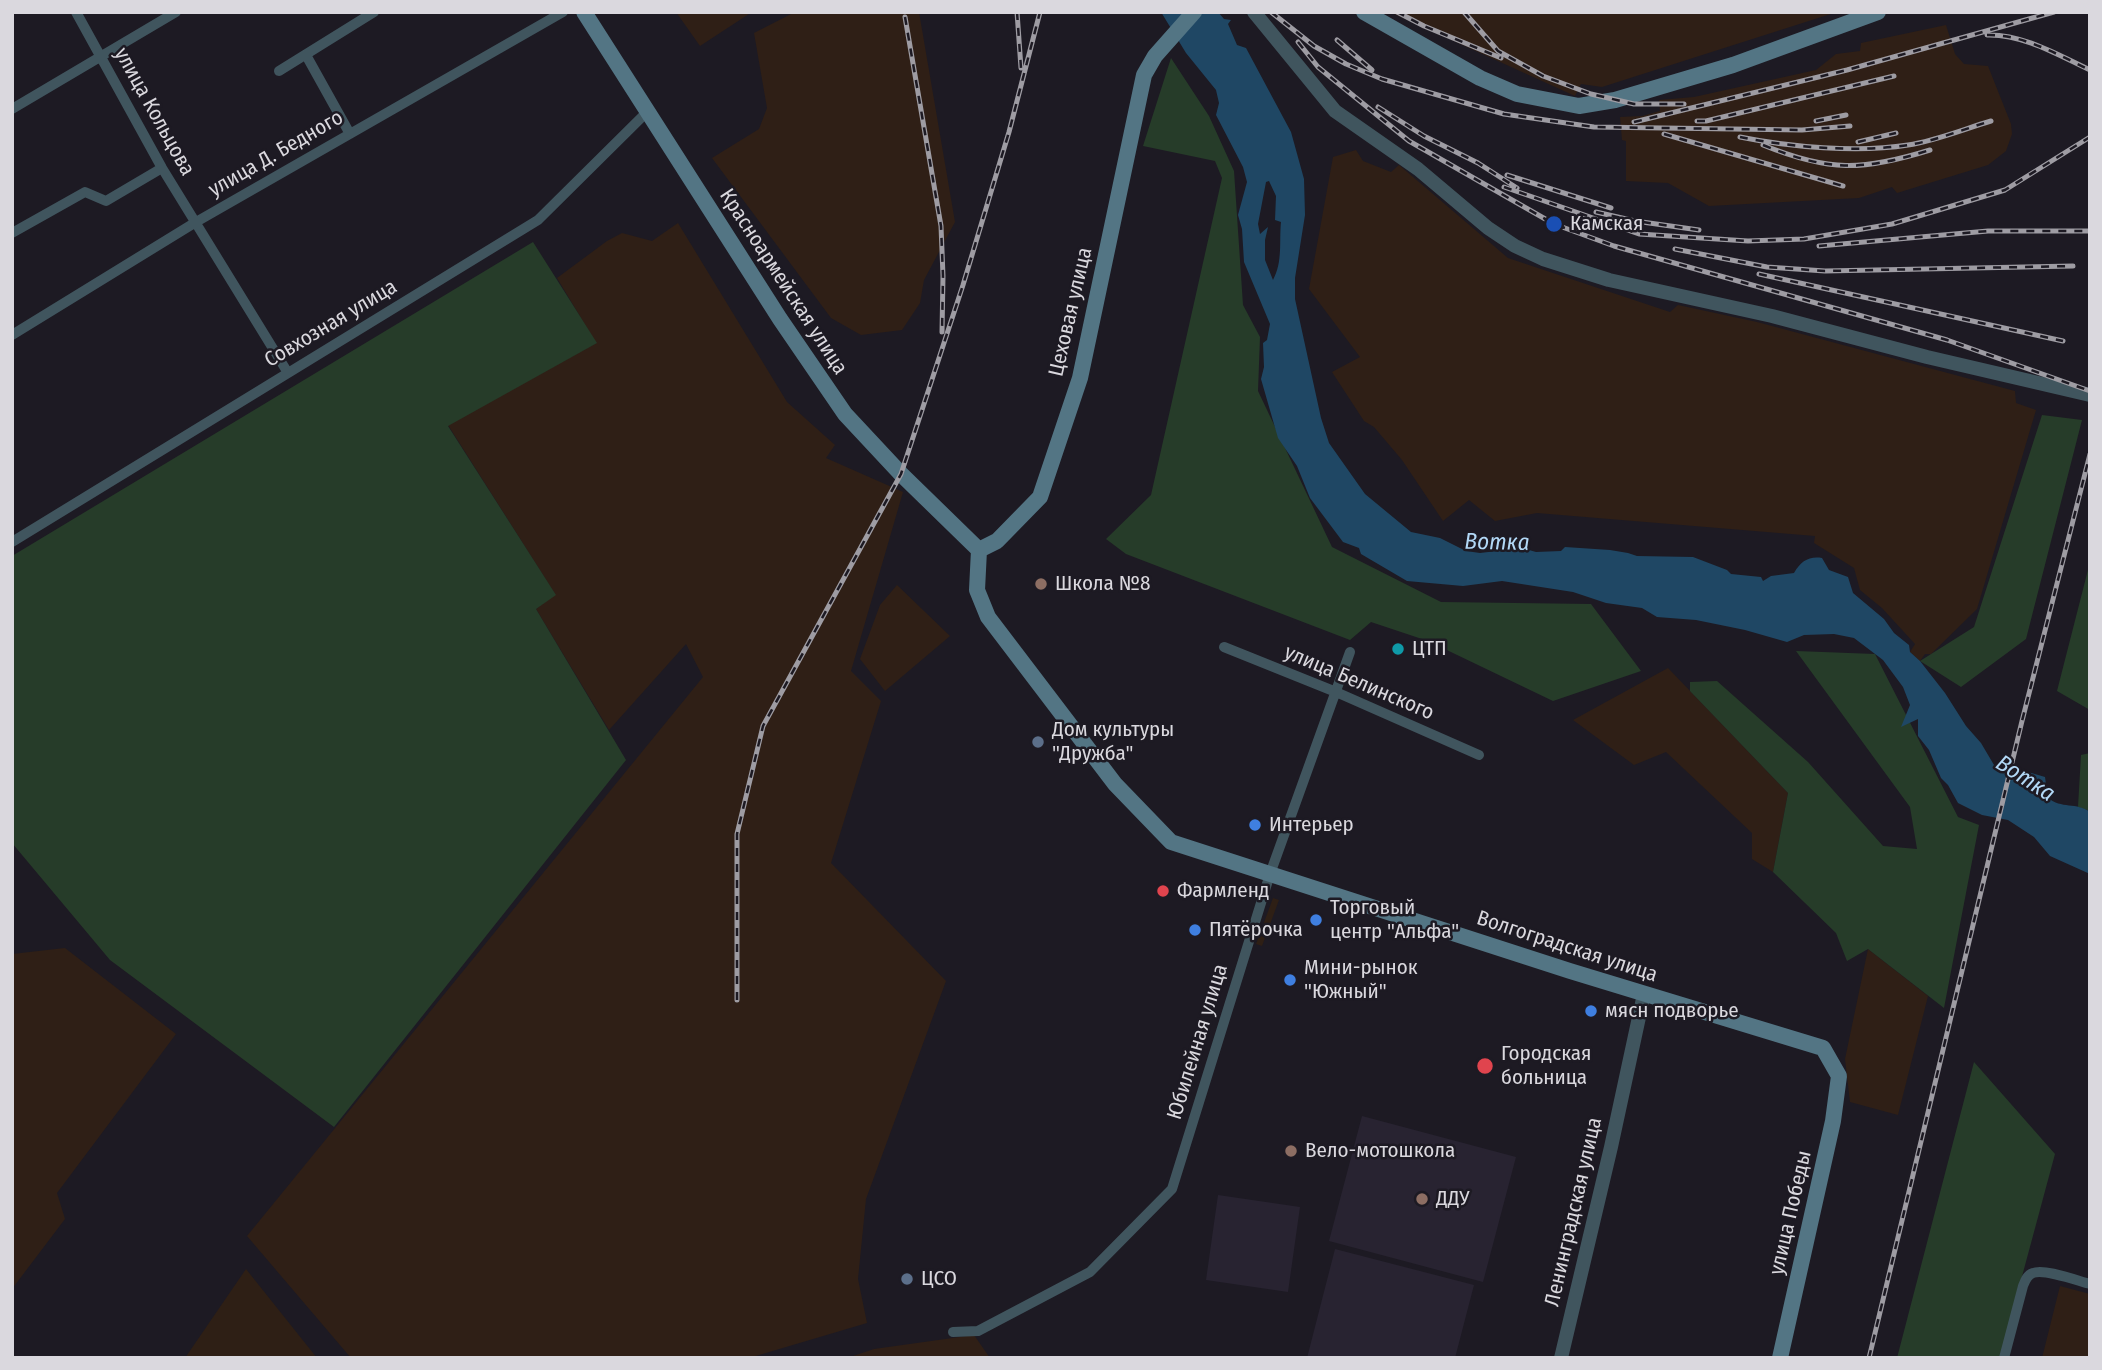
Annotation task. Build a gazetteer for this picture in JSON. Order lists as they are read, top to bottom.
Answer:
{
  "streets": {
    "main road": [
      "Красноармейская улица",
      "Цеховая улица",
      "Волгоградская улица",
      "улица Победы"
    ],
    "street": [
      "улица Кольцова",
      "улица Д. Бедного",
      "Совхозная улица",
      "улица Белинского",
      "Юбилейная улица",
      "Ленинградская улица"
    ]
  },
  "crossings": [
    ["улица Кольцова", "улица Д. Бедного"],
    ["улица Кольцова", "Совхозная улица"],
    ["Красноармейская улица", "Цеховая улица"],
    ["Красноармейская улица", "Совхозная улица"],
    ["Красноармейская улица", "Волгоградская улица"],
    ["Цеховая улица", "Волгоградская улица"],
    ["улица Белинского", "Юбилейная улица"],
    ["Волгоградская улица", "Юбилейная улица"],
    ["Волгоградская улица", "Ленинградская улица"],
    ["Волгоградская улица", "улица Победы"]
  ],
  "water": ["Вотка"],
  "places": [
    "Камская",
    "Школа №8",
    "ЦТП",
    "Дом культуры \"Дружба\"",
    "Интерьер",
    "Фармленд",
    "Торговый центр \"Альфа\"",
    "Пятёрочка",
    "Мини-рынок \"Южный\"",
    "мясн подворье",
    "Городская больница",
    "Вело-мотошкола",
    "ДДУ",
    "ЦСО"
  ]
}
